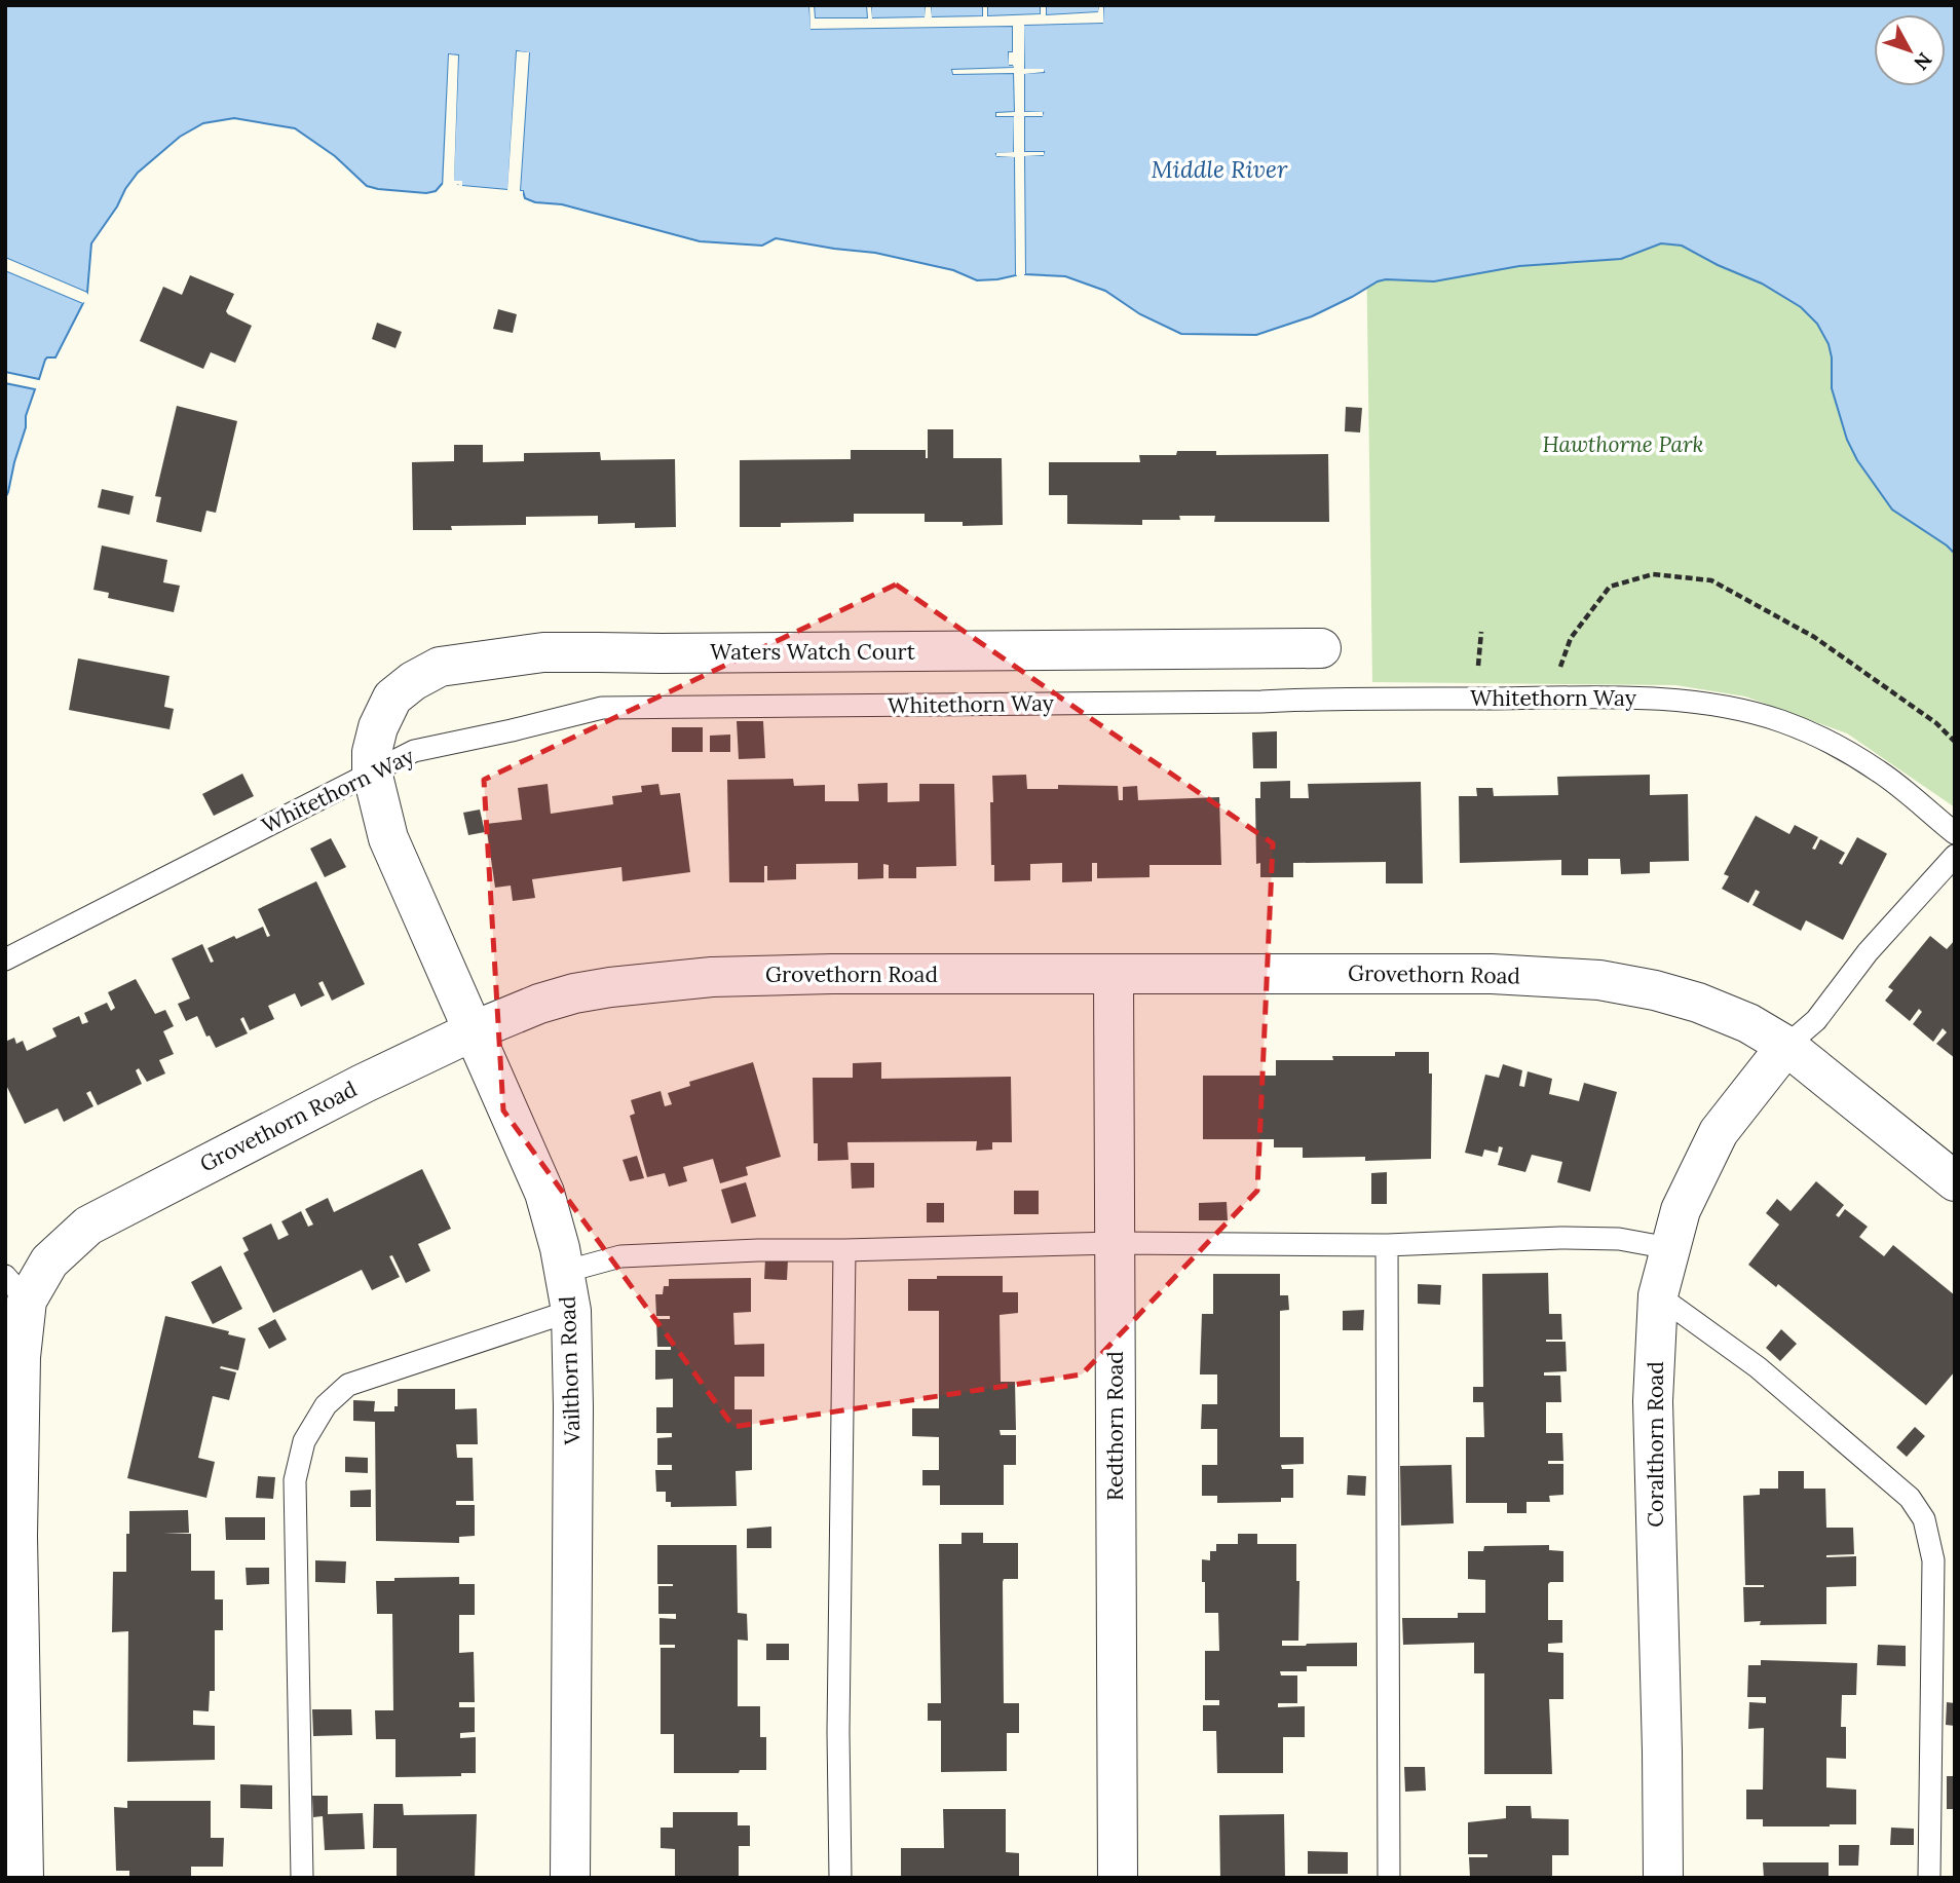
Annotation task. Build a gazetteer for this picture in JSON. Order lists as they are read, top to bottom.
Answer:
{
  "streets": {
    "street": [
      "Waters Watch Court",
      "Grovethorn Road",
      "Vailthorn Road",
      "Redthorn Road",
      "Coralthorn Road"
    ],
    "lane": ["Whitethorn Way"]
  },
  "crossings": [
    ["Waters Watch Court", "Whitethorn Way"],
    ["Waters Watch Court", "Vailthorn Road"],
    ["Whitethorn Way", "Vailthorn Road"],
    ["Grovethorn Road", "Vailthorn Road"],
    ["Grovethorn Road", "Redthorn Road"],
    ["Grovethorn Road", "Coralthorn Road"]
  ],
  "water": ["Middle River"],
  "parks": ["Hawthorne Park"],
  "north": "bottom right"
}
